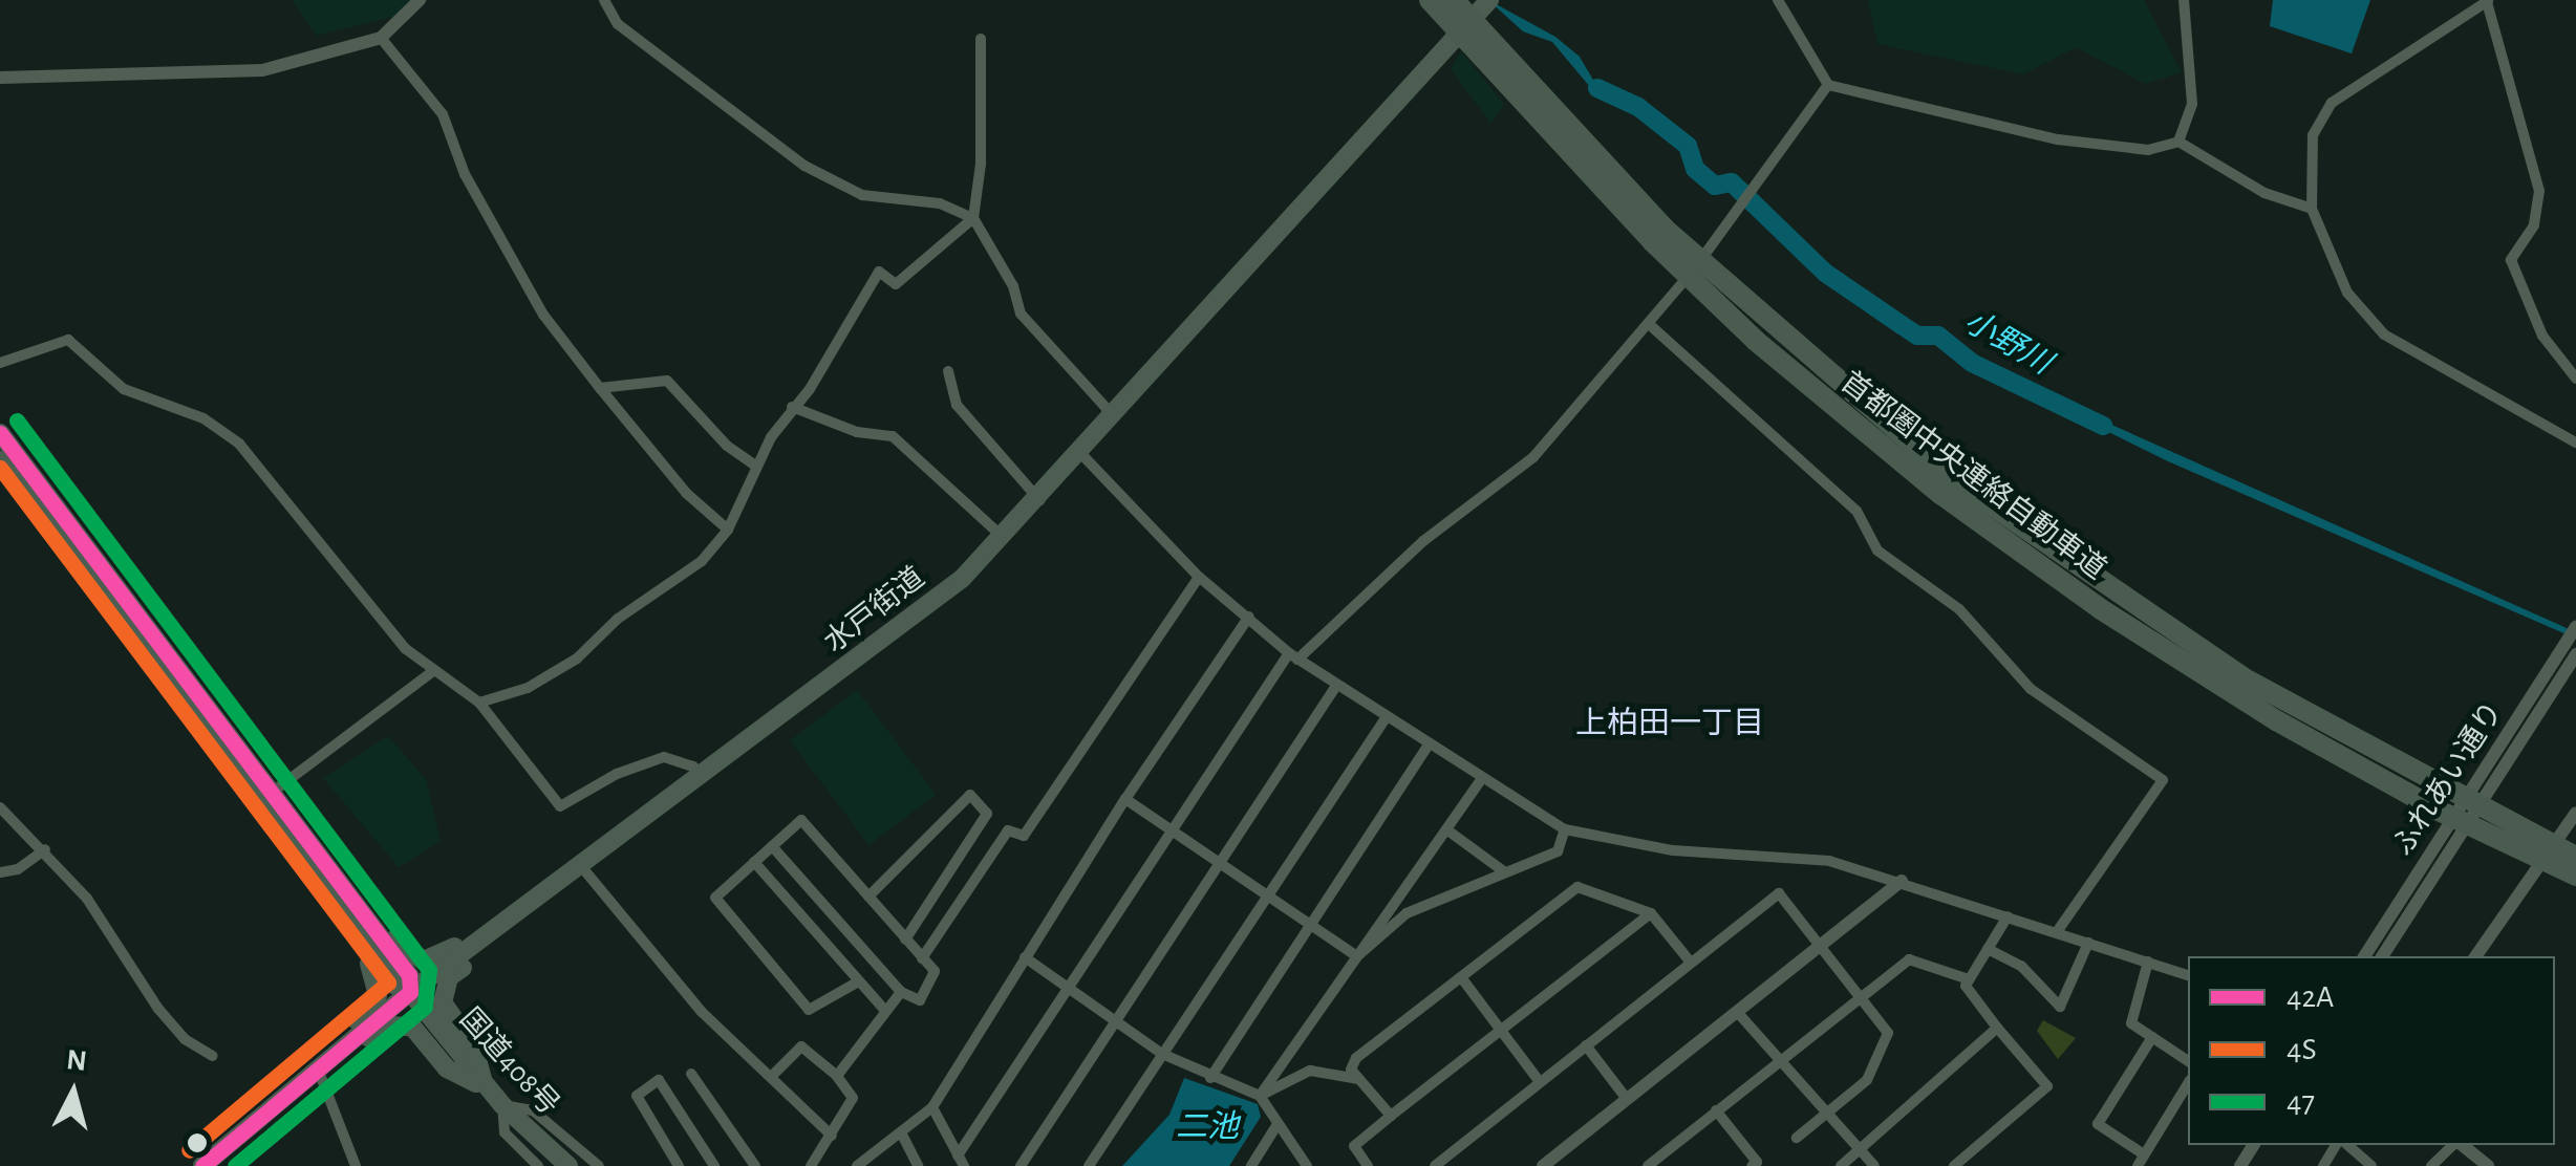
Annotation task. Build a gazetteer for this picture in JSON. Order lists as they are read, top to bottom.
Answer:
{
  "streets": {
    "highway": ["首都圏中央連絡自動車道", "水戸街道", "国道408号"],
    "street": ["ふれあい通り"]
  },
  "crossings": [
    ["水戸街道", "国道408号"]
  ],
  "districts": ["上柏田一丁目"],
  "water": ["小野川", "二池"],
  "lines": ["transit line 47", "transit line 42A", "transit line 4S"],
  "legend": ["42A", "4S", "47"],
  "north": "top"
}
